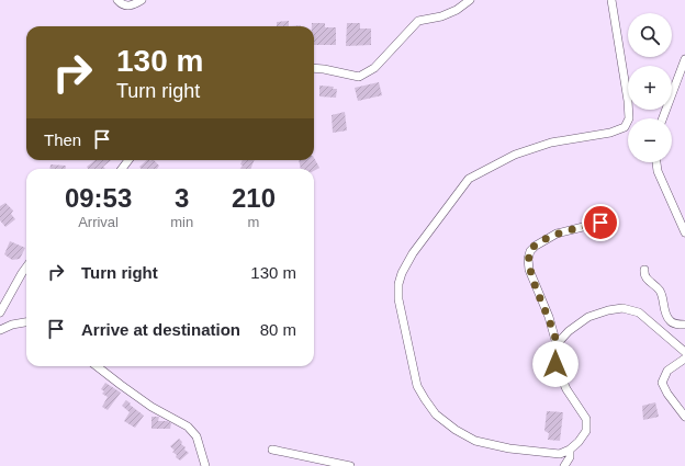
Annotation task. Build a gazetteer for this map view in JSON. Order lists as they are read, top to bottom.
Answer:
{
  "page": {
    "map_buttons": ["+", "−"],
    "turn": ["130 m", "Turn right"],
    "then": "Then",
    "eta": [
      "09:53",
      "Arrival",
      "3",
      "min",
      "210",
      "m"
    ],
    "list": [
      {
        "name": "Turn right",
        "value": "130 m"
      },
      {
        "name": "Arrive at destination",
        "value": "80 m"
      }
    ]
  }
}
